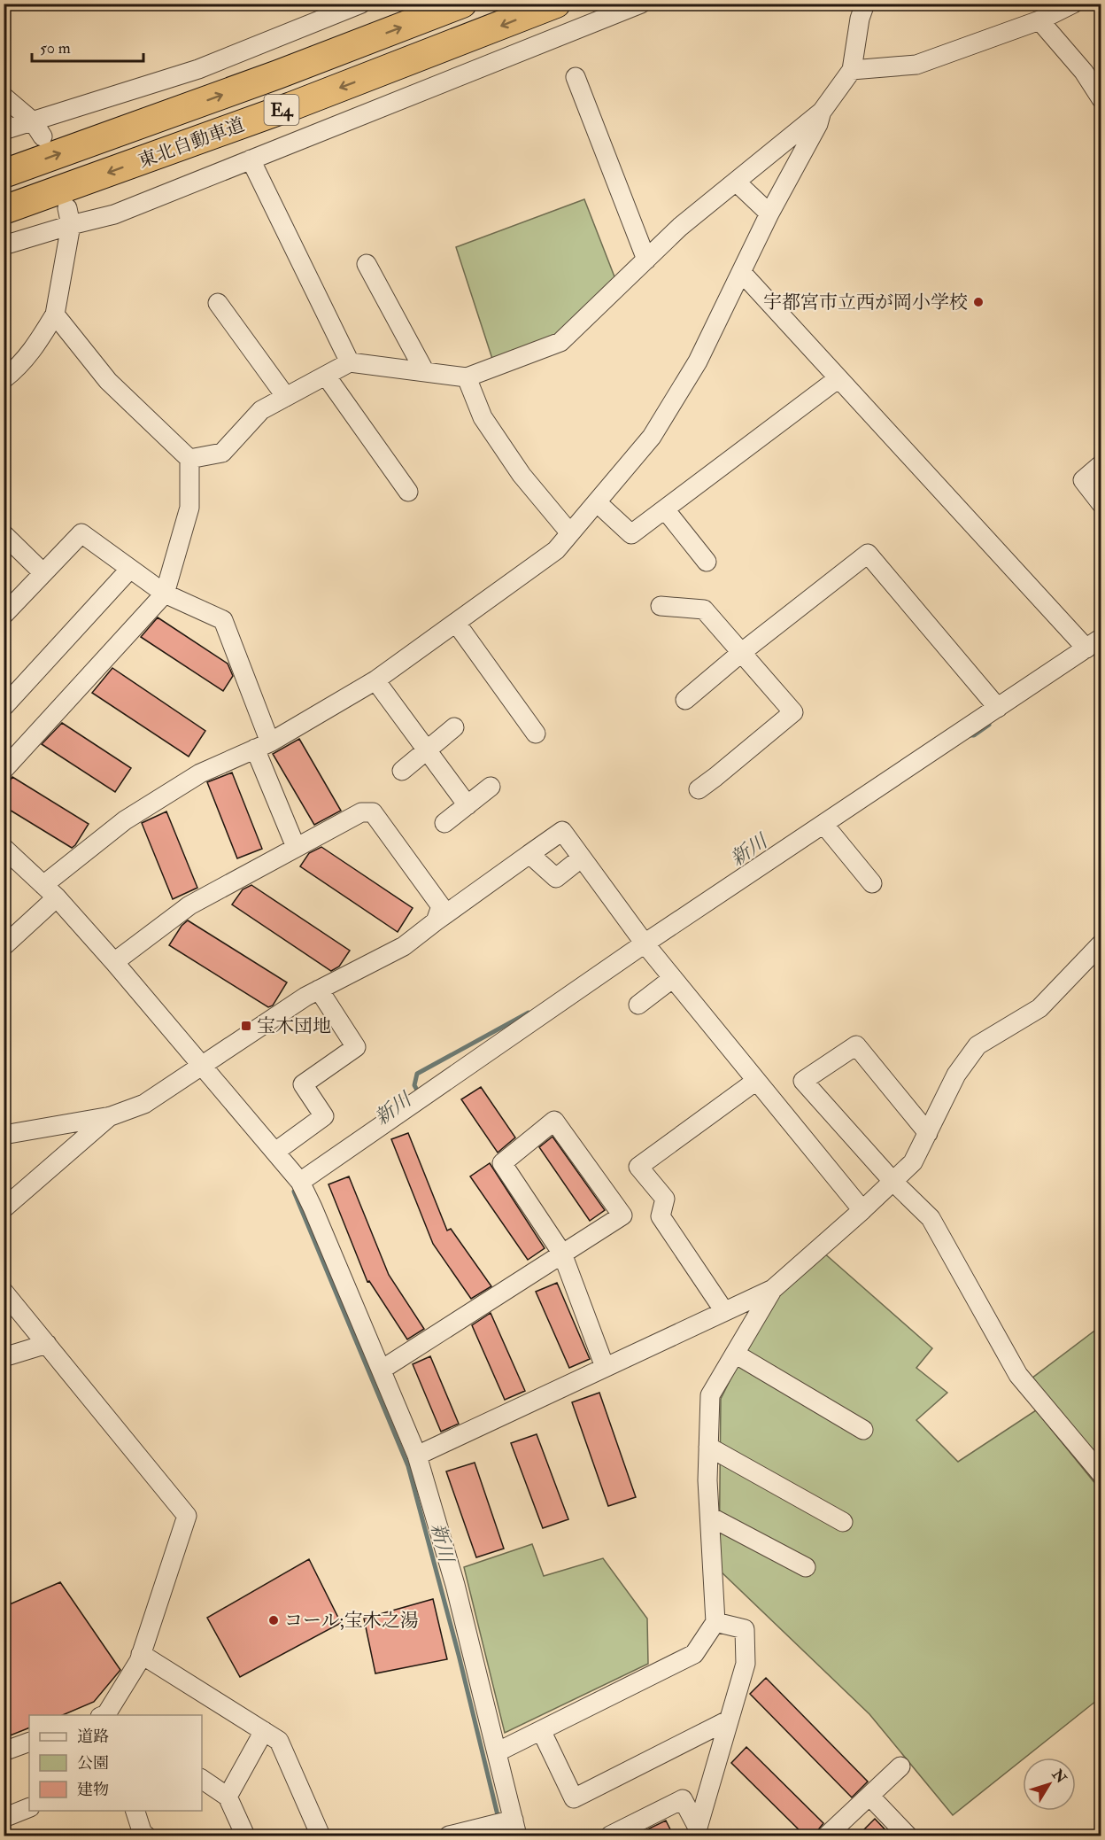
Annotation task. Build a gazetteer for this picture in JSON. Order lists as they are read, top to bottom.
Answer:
{
  "streets": {
    "highway": ["E4", "東北自動車道"]
  },
  "water": ["新川"],
  "places": {
    "other": ["宇都宮市立西が岡小学校", "コール;宝木之湯"],
    "transit": ["宝木団地"]
  },
  "legend": ["道路", "公園", "建物"],
  "scale_bar": "50 m",
  "north": "top right"
}
